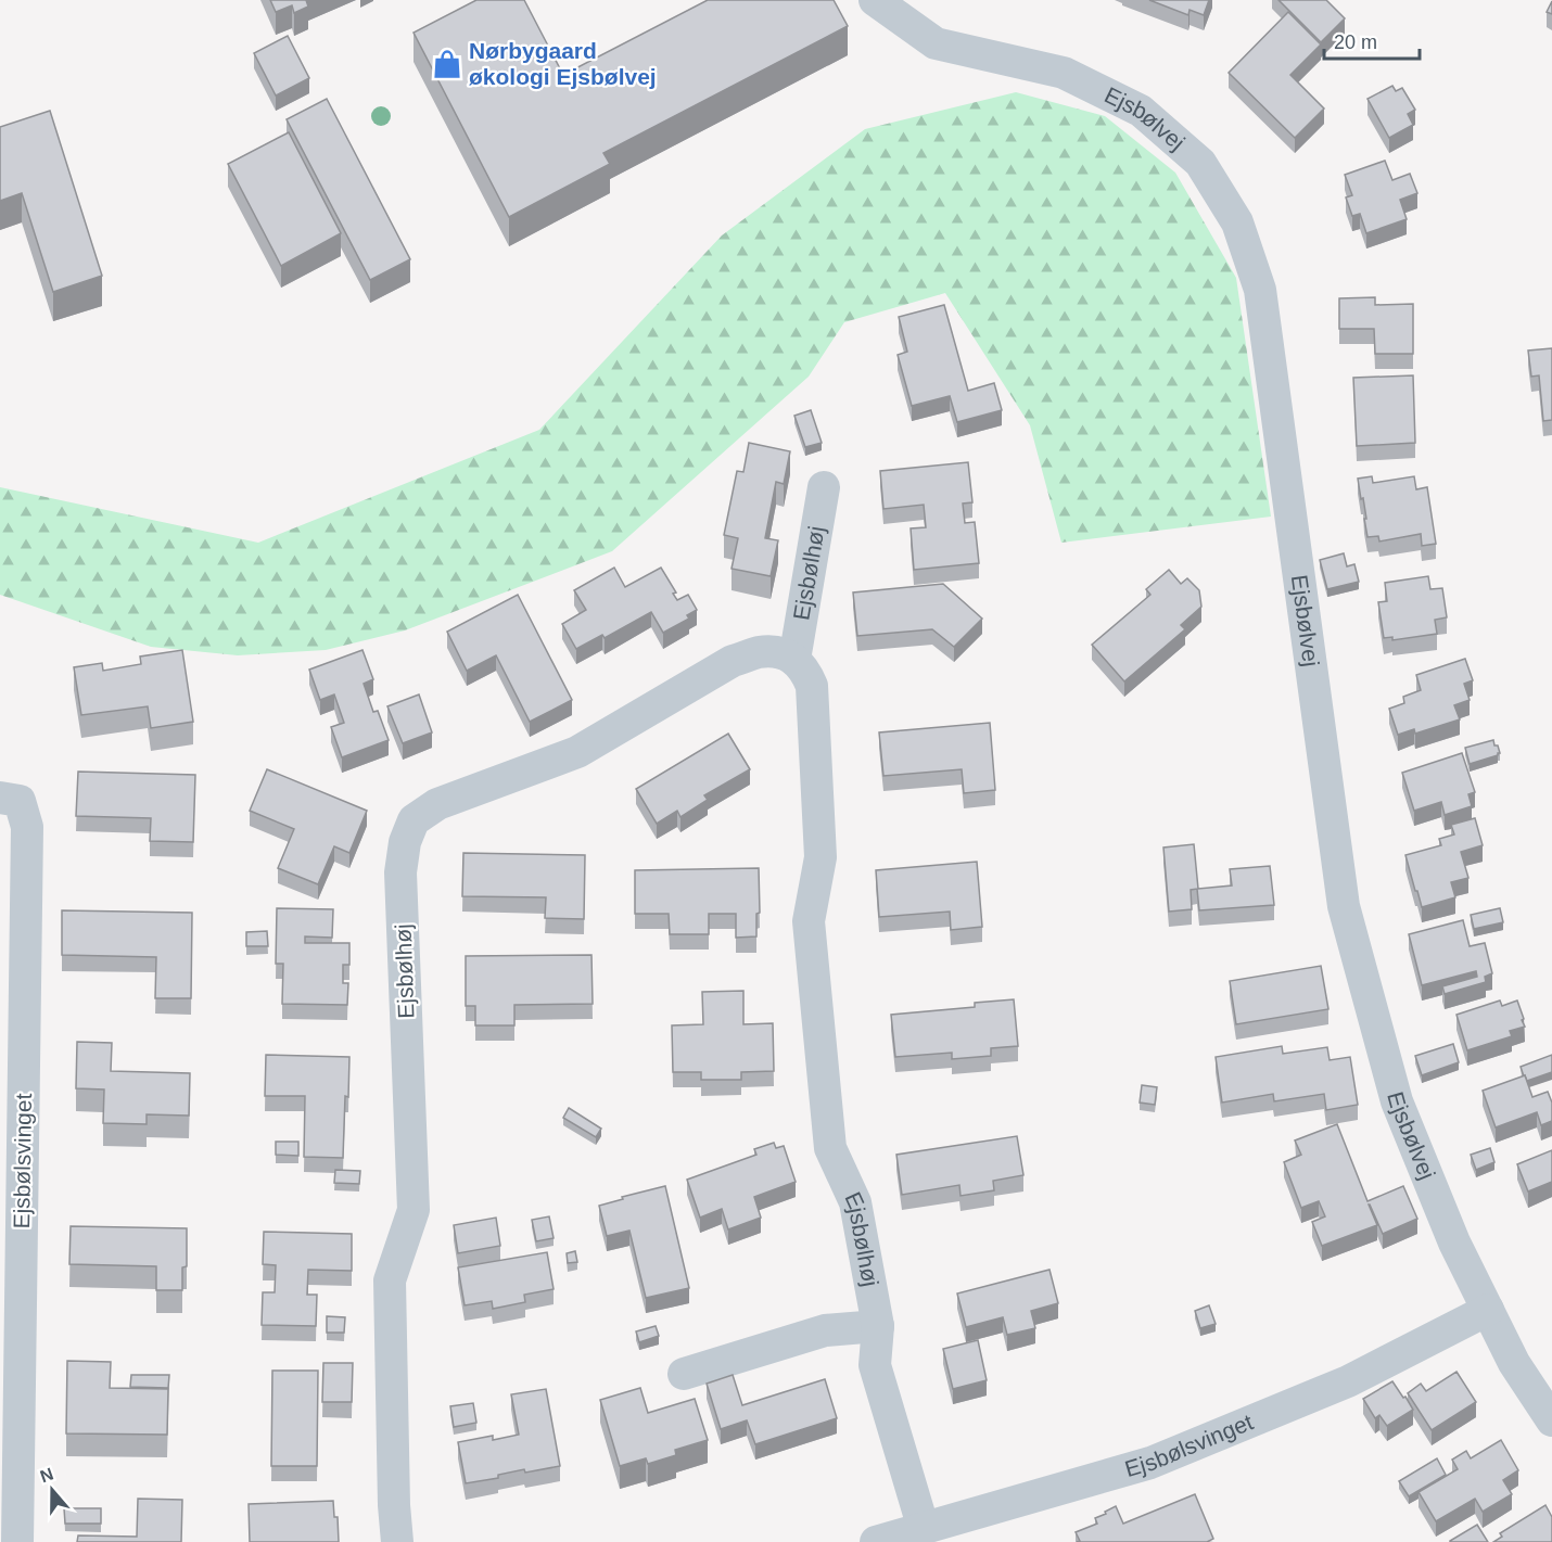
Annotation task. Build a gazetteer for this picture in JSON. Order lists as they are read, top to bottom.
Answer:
{
  "streets": {
    "street": ["Ejsbølvej", "Ejsbølhøj", "Ejsbølsvinget"]
  },
  "crossings": [
    ["Ejsbølvej", "Ejsbølsvinget"],
    ["Ejsbølhøj", "Ejsbølsvinget"]
  ],
  "places": {
    "shop": ["Nørbygaard økologi Ejsbølvej"]
  },
  "scale_bar": "20 m",
  "north": "top"
}
